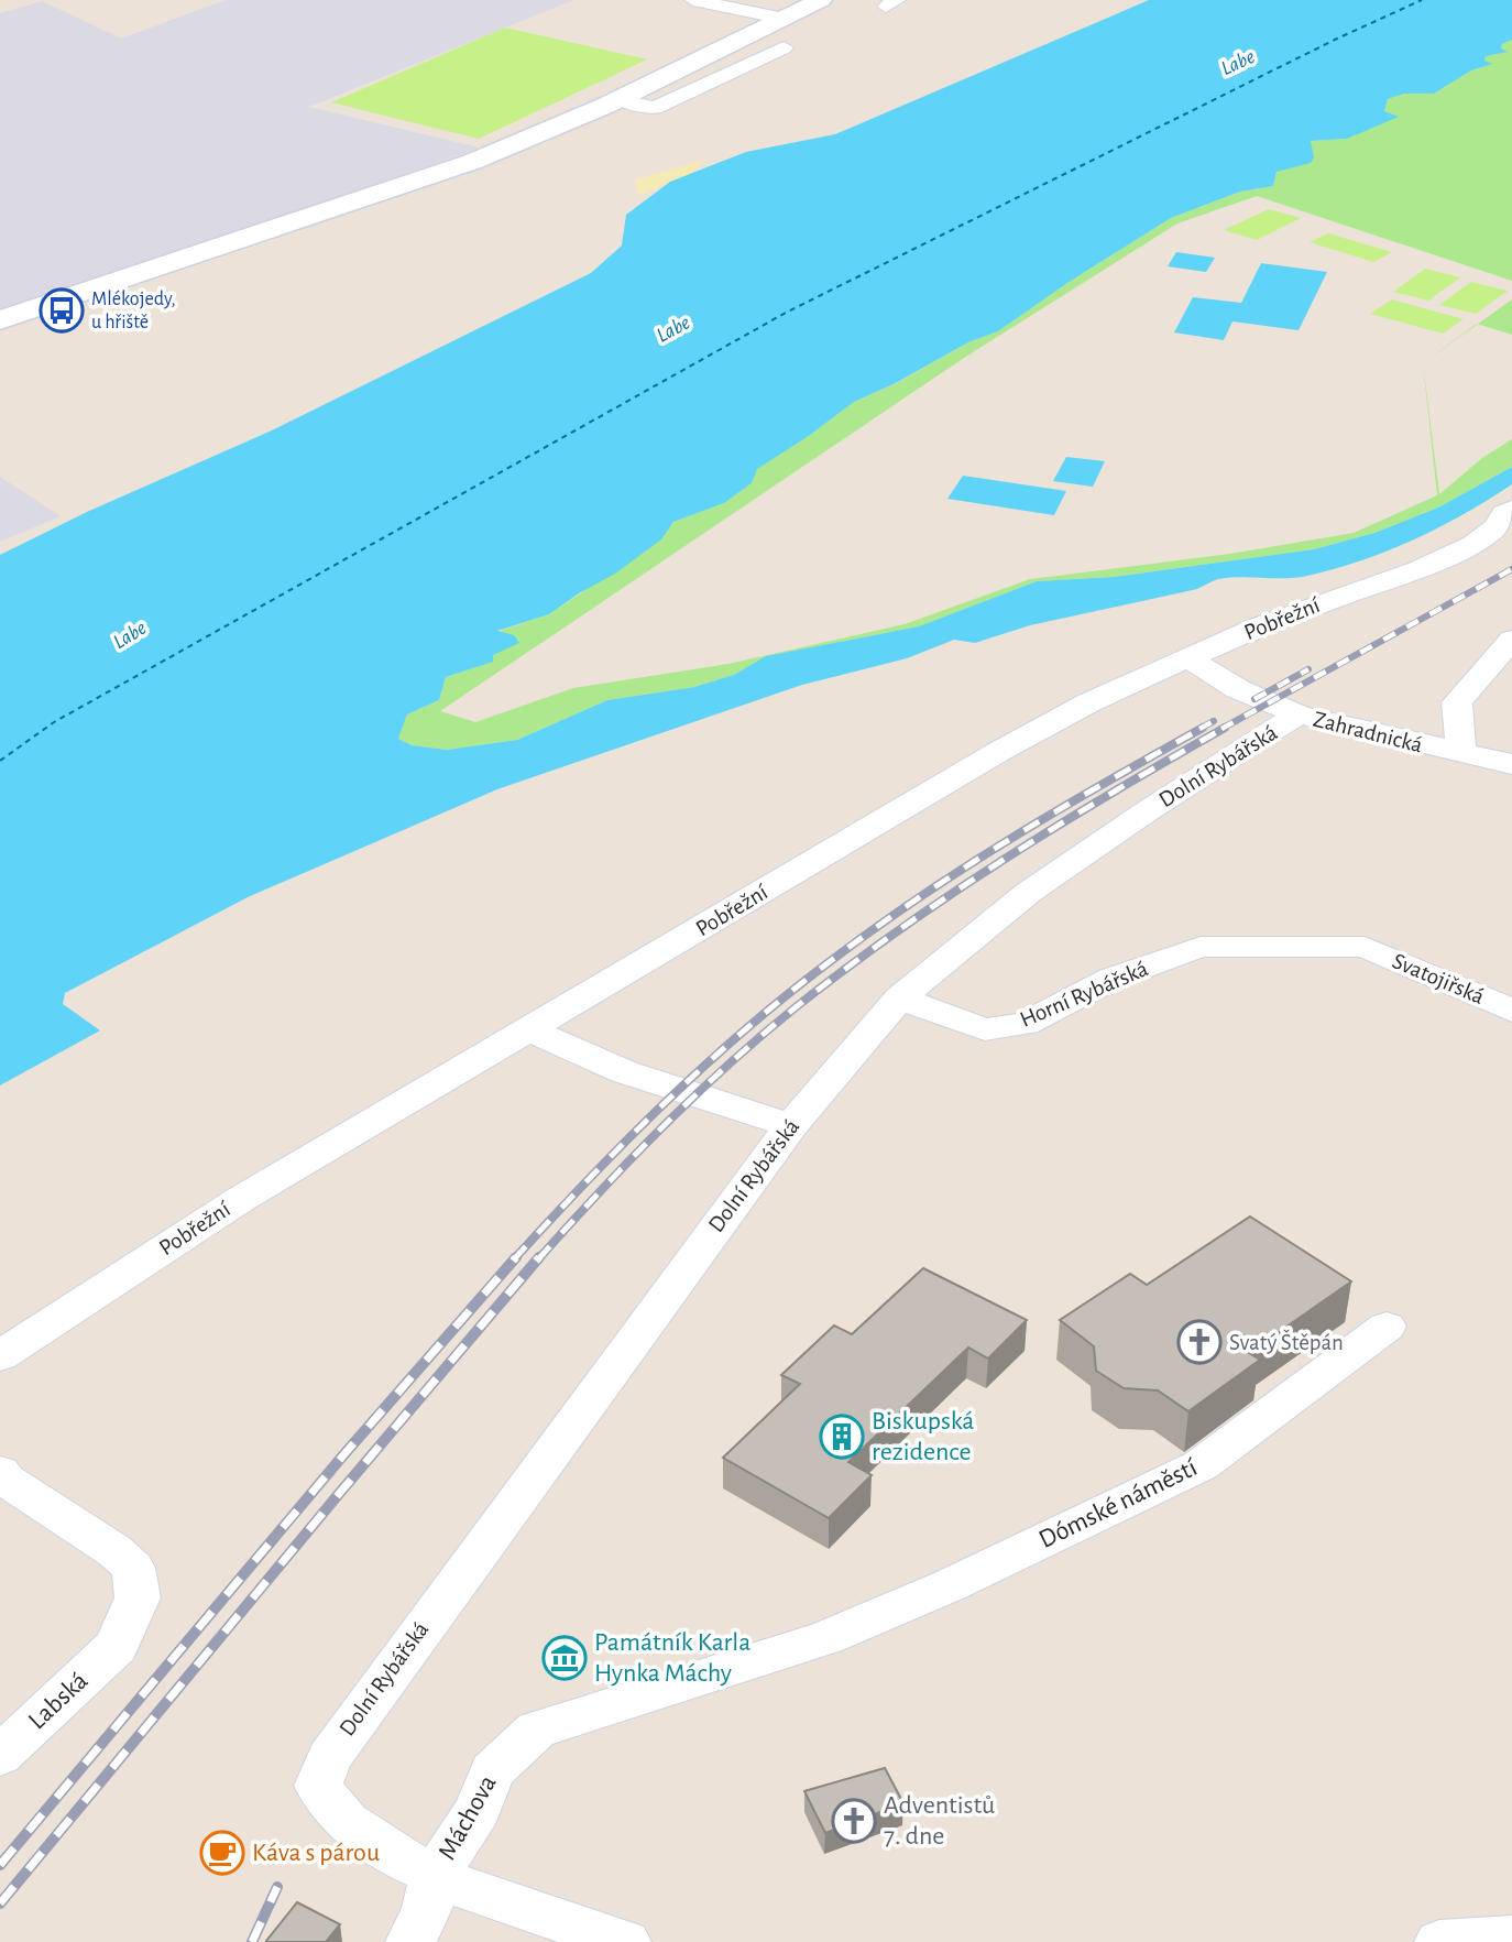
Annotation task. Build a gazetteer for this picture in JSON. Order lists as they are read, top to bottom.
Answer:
{
  "streets": {
    "street": [
      "Pobřežní",
      "Zahradnická",
      "Dolní Rybářská",
      "Svatojiřská",
      "Horní Rybářská",
      "Dómské náměstí",
      "Labská",
      "Máchova"
    ]
  },
  "crossings": [
    ["Pobřežní", "Zahradnická"],
    ["Zahradnická", "Dolní Rybářská"],
    ["Dolní Rybářská", "Horní Rybářská"],
    ["Dolní Rybářská", "Máchova"],
    ["Svatojiřská", "Horní Rybářská"],
    ["Dómské náměstí", "Máchova"]
  ],
  "water": ["Labe"],
  "places": {
    "bus stop": ["Mlékojedy, u hřiště"],
    "church": ["Svatý Štěpán", "Adventistů 7. dne"],
    "building": ["Biskupská rezidence"],
    "museum": ["Památník Karla Hynka Máchy"],
    "cafe": ["Káva s párou"]
  }
}
